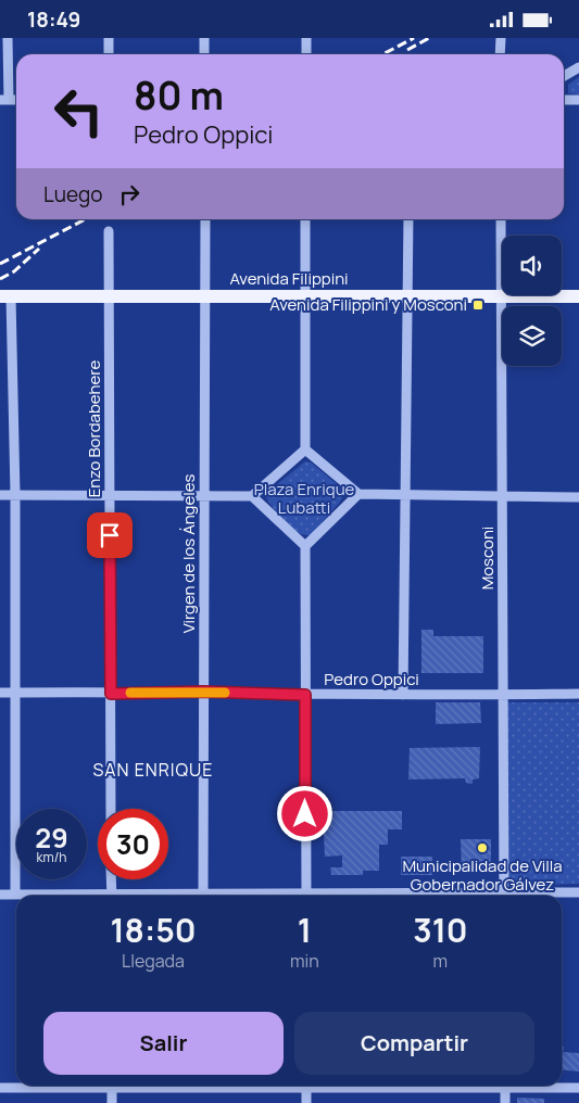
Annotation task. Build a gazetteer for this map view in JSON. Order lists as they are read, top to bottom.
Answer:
{
  "streets": {
    "main road": ["Avenida Filippini"],
    "street": [
      "Enzo Bordabehere",
      "Virgen de los Ángeles",
      "Mosconi",
      "Pedro Oppici"
    ]
  },
  "crossings": [
    ["Avenida Filippini", "Enzo Bordabehere"],
    ["Avenida Filippini", "Virgen de los Ángeles"],
    ["Avenida Filippini", "Mosconi"],
    ["Enzo Bordabehere", "Pedro Oppici"],
    ["Virgen de los Ángeles", "Pedro Oppici"],
    ["Mosconi", "Pedro Oppici"]
  ],
  "districts": ["SAN ENRIQUE"],
  "parks": ["Plaza Enrique Lubatti"],
  "places": {
    "transit": ["Avenida Filippini y Mosconi"],
    "other": ["Municipalidad de Villa Gobernador Gálvez"]
  },
  "page": {
    "status": "18:49",
    "turn": ["80 m", "Pedro Oppici"],
    "then": "Luego",
    "speed": "29 km/h",
    "limit": "30",
    "eta": [
      "18:50",
      "Llegada",
      "1",
      "min",
      "310",
      "m"
    ],
    "buttons": ["Salir", "Compartir"]
  }
}
